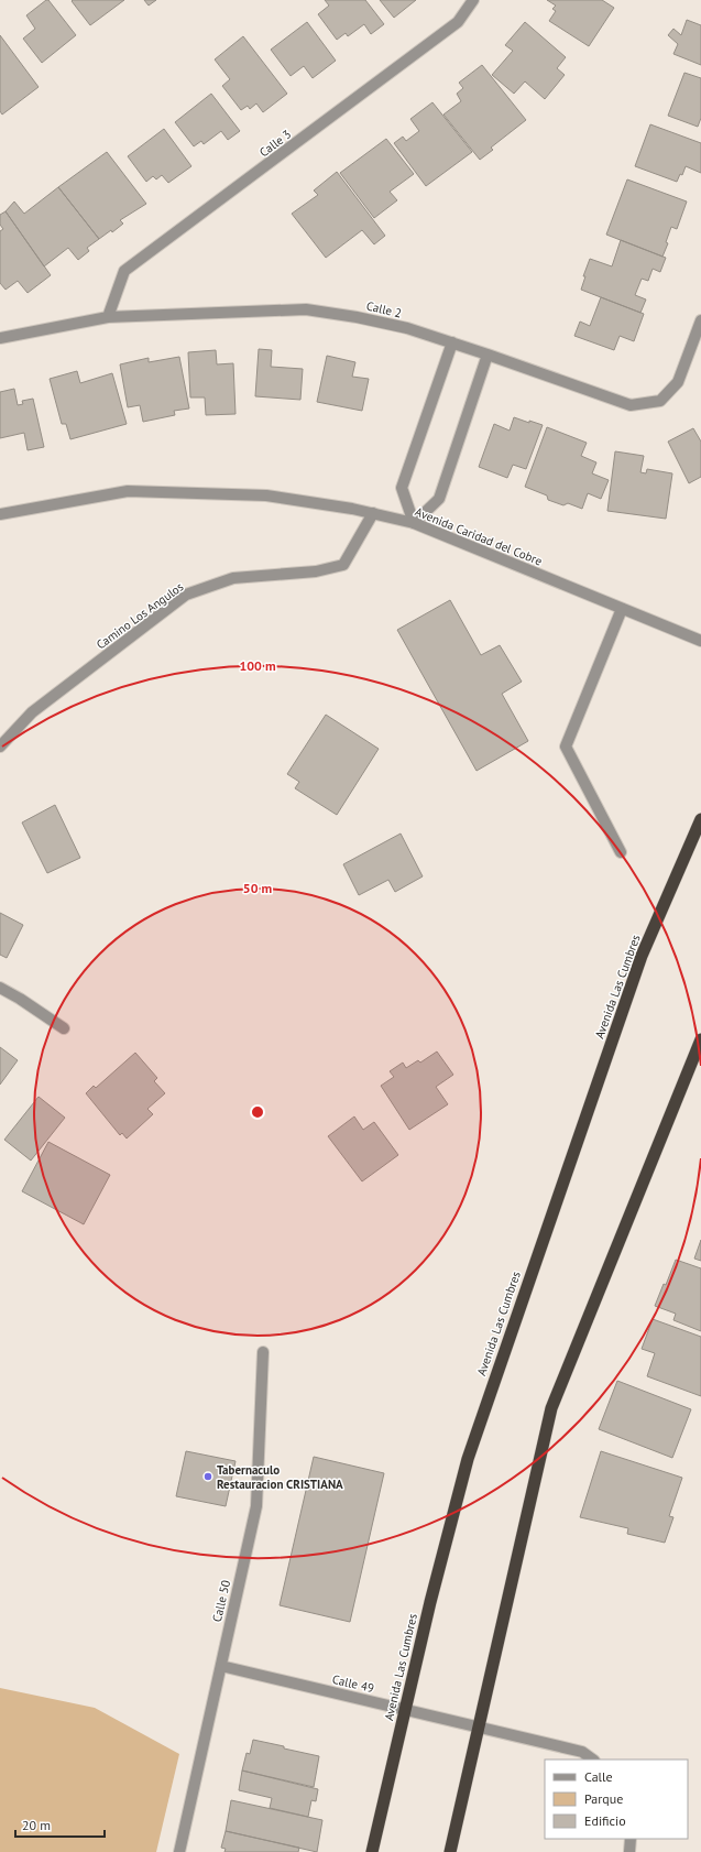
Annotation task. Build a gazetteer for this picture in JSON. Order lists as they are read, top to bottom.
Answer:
{
  "streets": {
    "highway": ["Avenida Las Cumbres"],
    "street": [
      "Calle 3",
      "Calle 2",
      "Avenida Caridad del Cobre",
      "Camino Los Angulos",
      "Calle 50",
      "Calle 49"
    ]
  },
  "crossings": [
    ["Calle 3", "Calle 2"],
    ["Avenida Caridad del Cobre", "Camino Los Angulos"],
    ["Avenida Las Cumbres", "Calle 49"],
    ["Calle 50", "Calle 49"]
  ],
  "places": ["Tabernaculo Restauracion CRISTIANA"],
  "legend": ["Calle", "Parque", "Edificio"],
  "scale_bar": "20 m",
  "rings": ["100 m", "50 m"]
}
